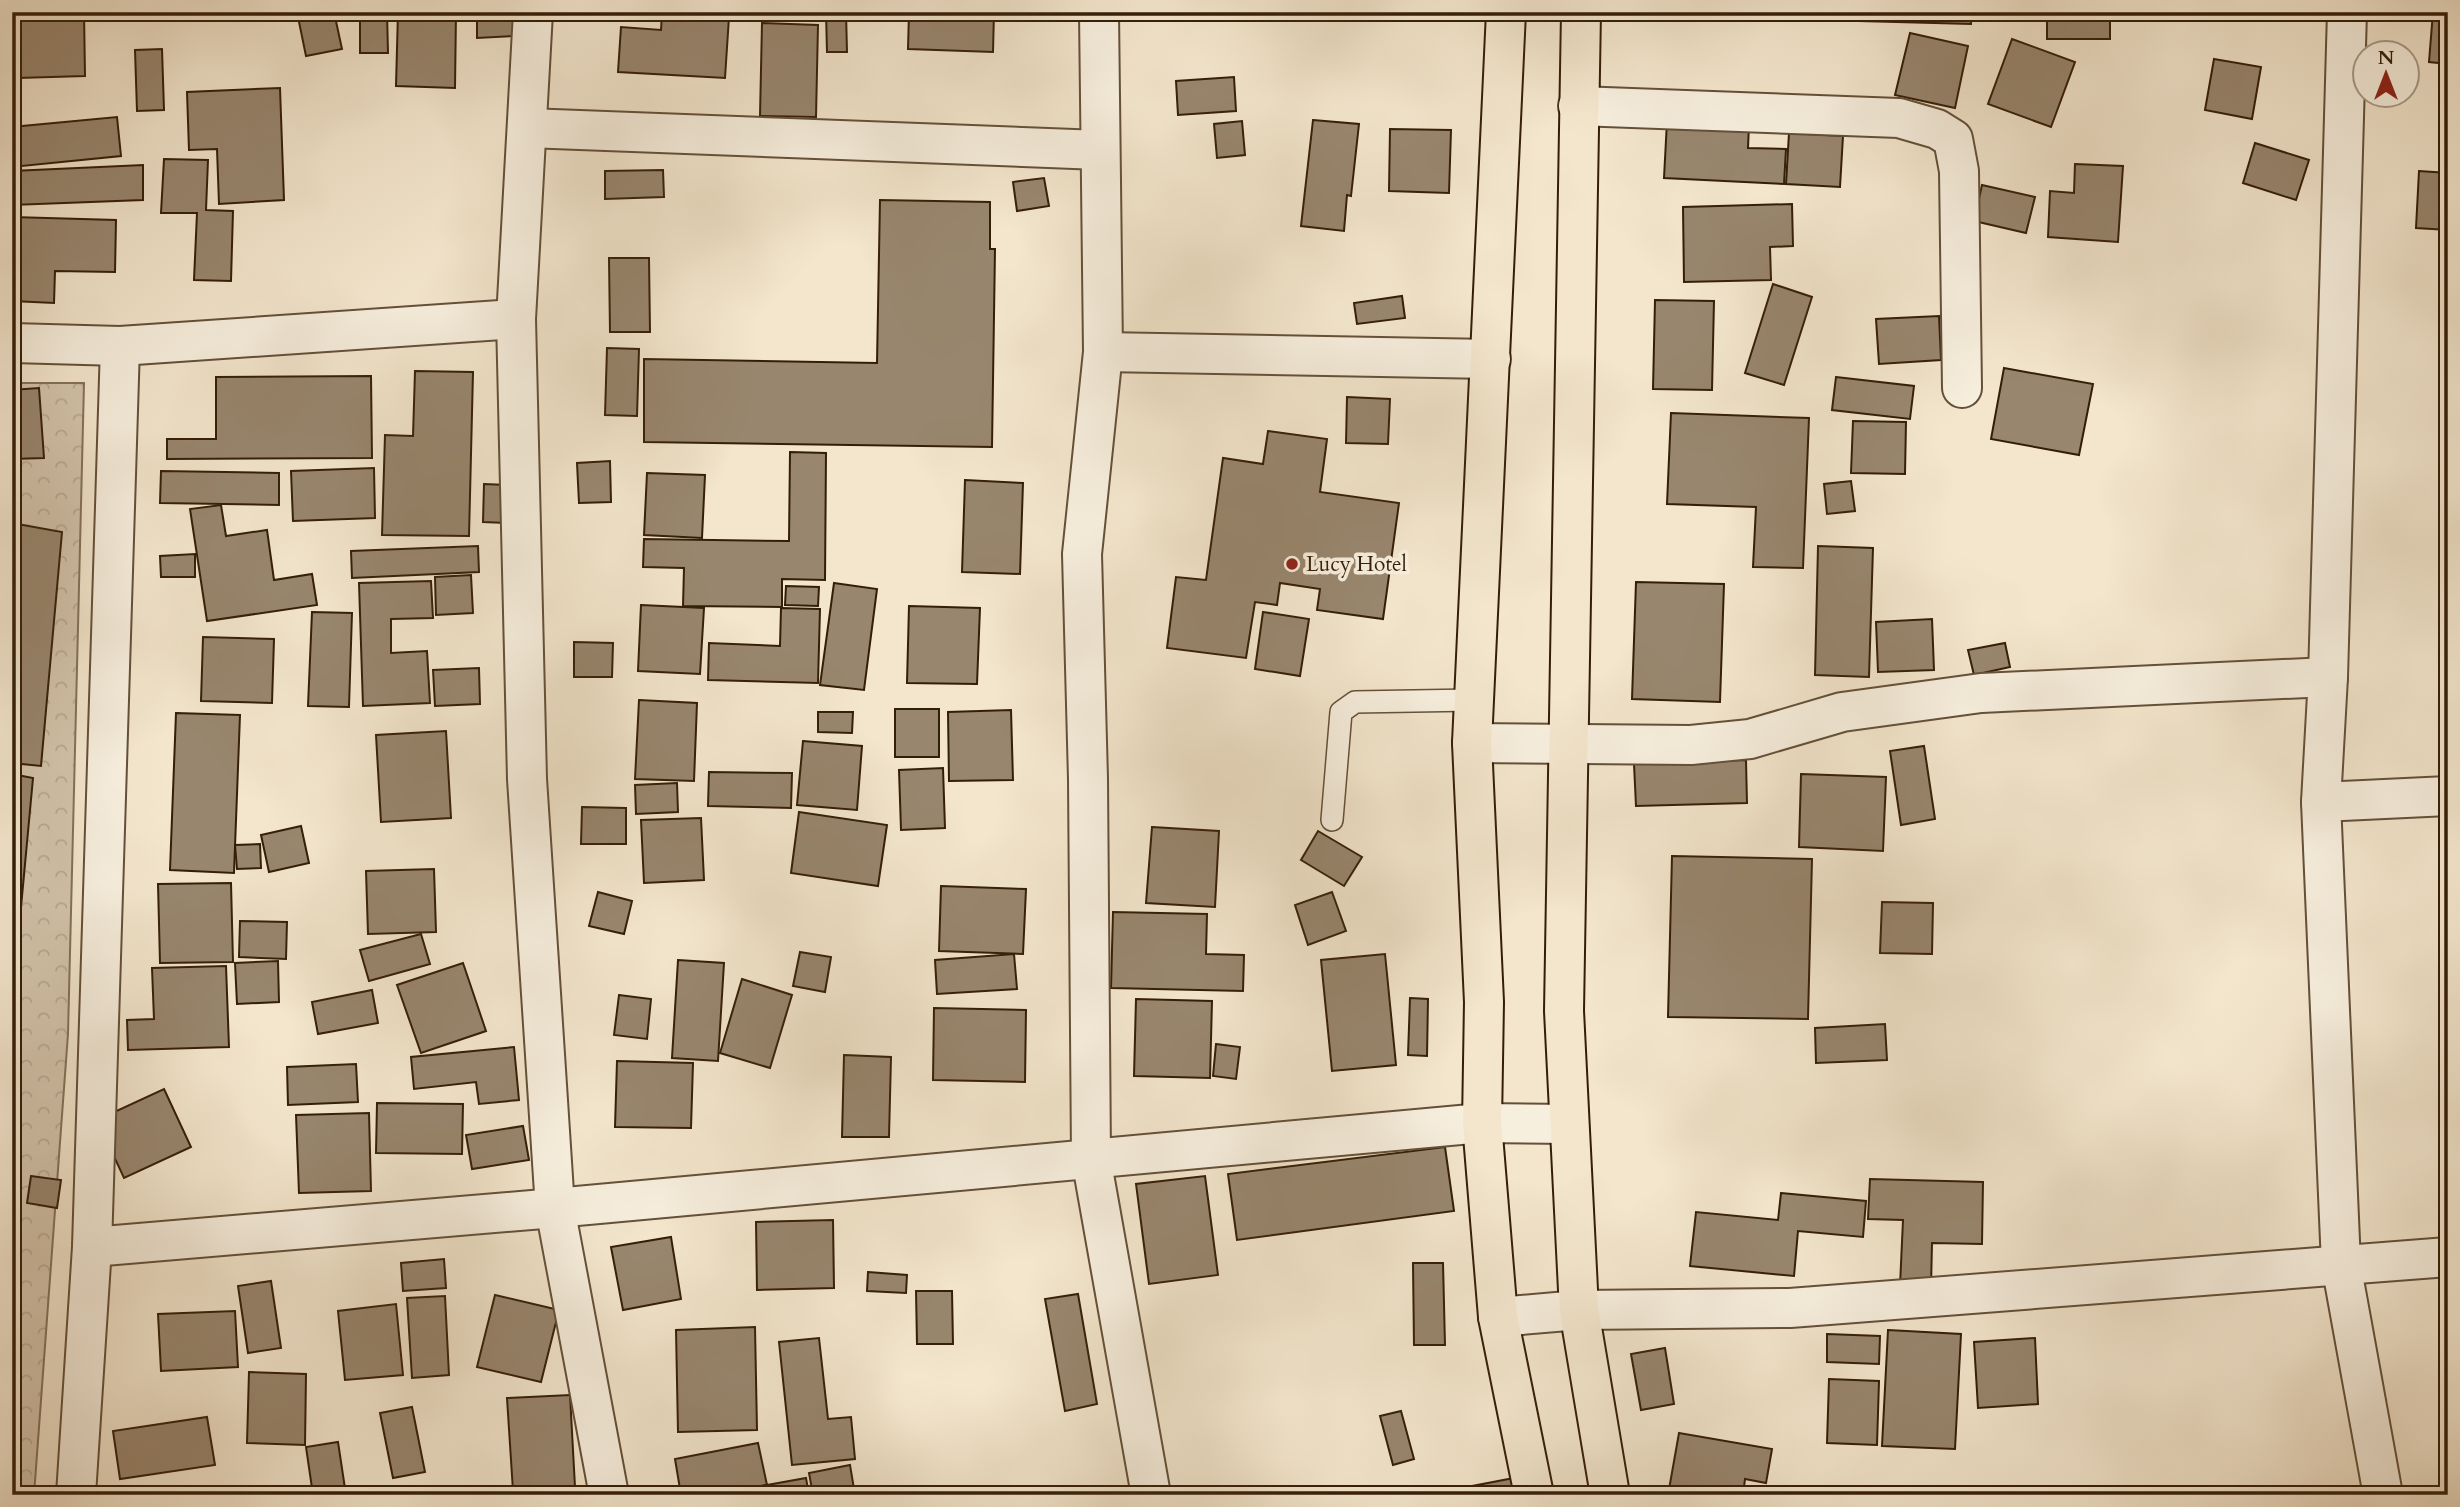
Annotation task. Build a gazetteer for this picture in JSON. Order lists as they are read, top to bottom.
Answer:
{
  "places": ["Lucy Hotel"],
  "north": "top"
}
